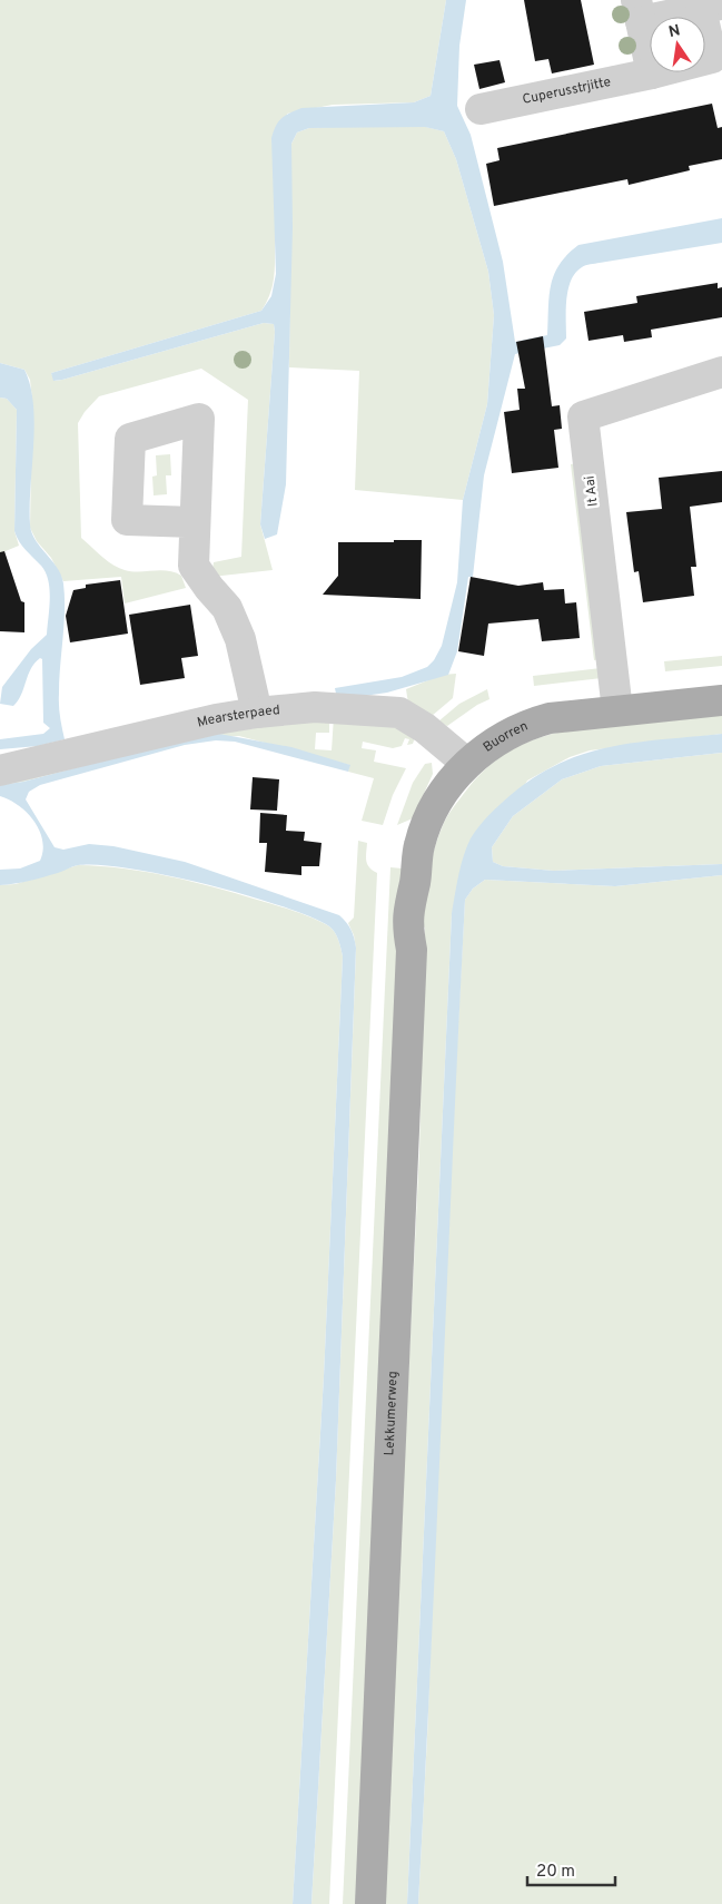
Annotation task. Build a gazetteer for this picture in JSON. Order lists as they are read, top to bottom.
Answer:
{
  "streets": {
    "main road": ["Buorren", "Lekkumerweg"],
    "street": ["Cuperusstrjitte", "It Aai", "Mearsterpaed"]
  },
  "crossings": [
    ["It Aai", "Buorren"],
    ["Mearsterpaed", "Buorren"],
    ["Buorren", "Lekkumerweg"]
  ],
  "scale_bar": "20 m",
  "north": "top"
}
